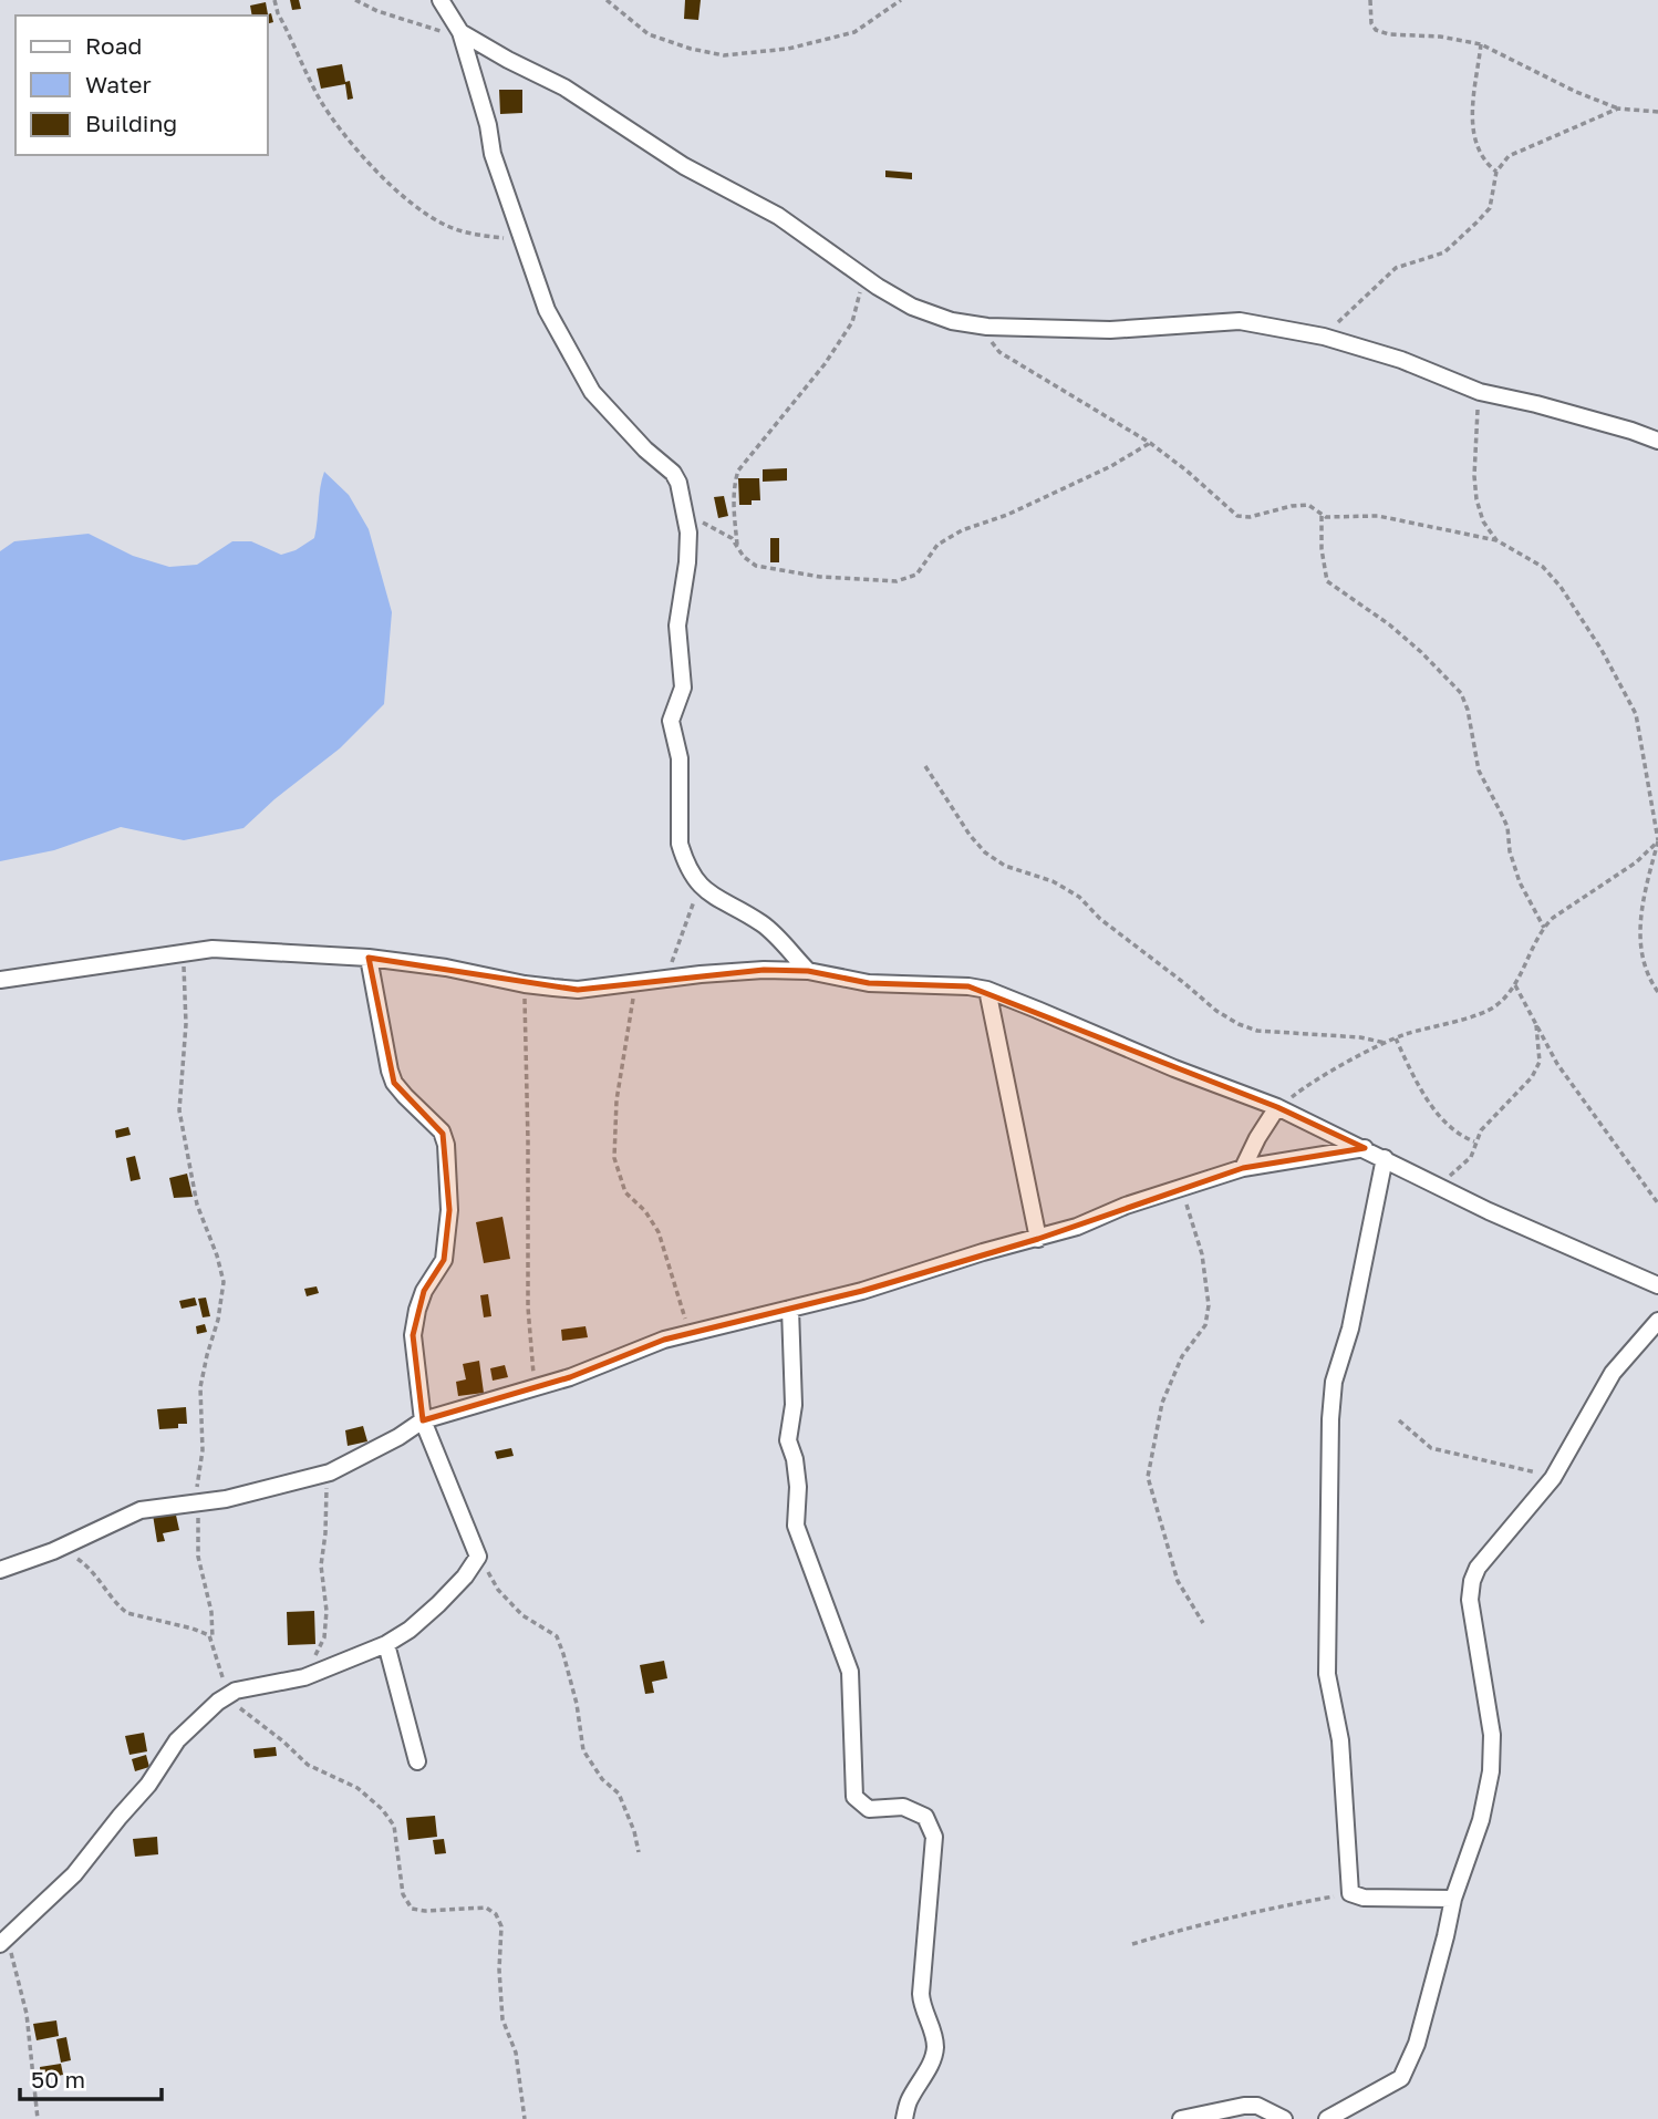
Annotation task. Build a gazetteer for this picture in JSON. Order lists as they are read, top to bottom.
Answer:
{
  "legend": ["Road", "Water", "Building"],
  "scale_bar": "50 m"
}
